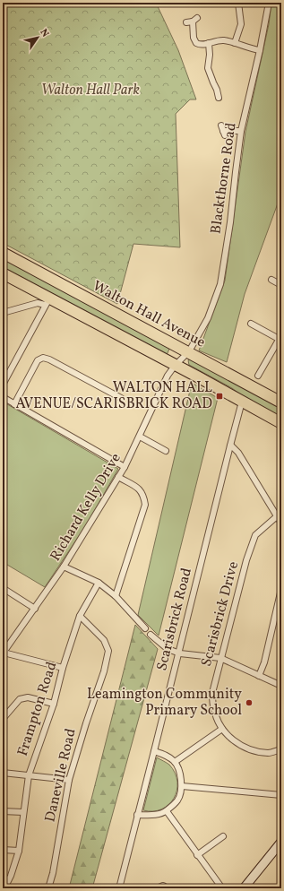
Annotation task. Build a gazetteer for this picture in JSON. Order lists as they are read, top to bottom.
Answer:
{
  "streets": {
    "highway": ["Walton Hall Avenue"],
    "street": [
      "Blackthorne Road",
      "Richard Kelly Drive",
      "Scarisbrick Drive",
      "Scarisbrick Road",
      "Frampton Road",
      "Daneville Road"
    ]
  },
  "crossings": [
    ["Blackthorne Road", "Walton Hall Avenue"],
    ["Blackthorne Road", "Richard Kelly Drive"],
    ["Frampton Road", "Daneville Road"]
  ],
  "parks": ["Walton Hall Park"],
  "places": {
    "transit": ["WALTON HALL AVENUE/SCARISBRICK ROAD"],
    "other": ["Leamington Community Primary School"]
  },
  "north": "top right"
}
